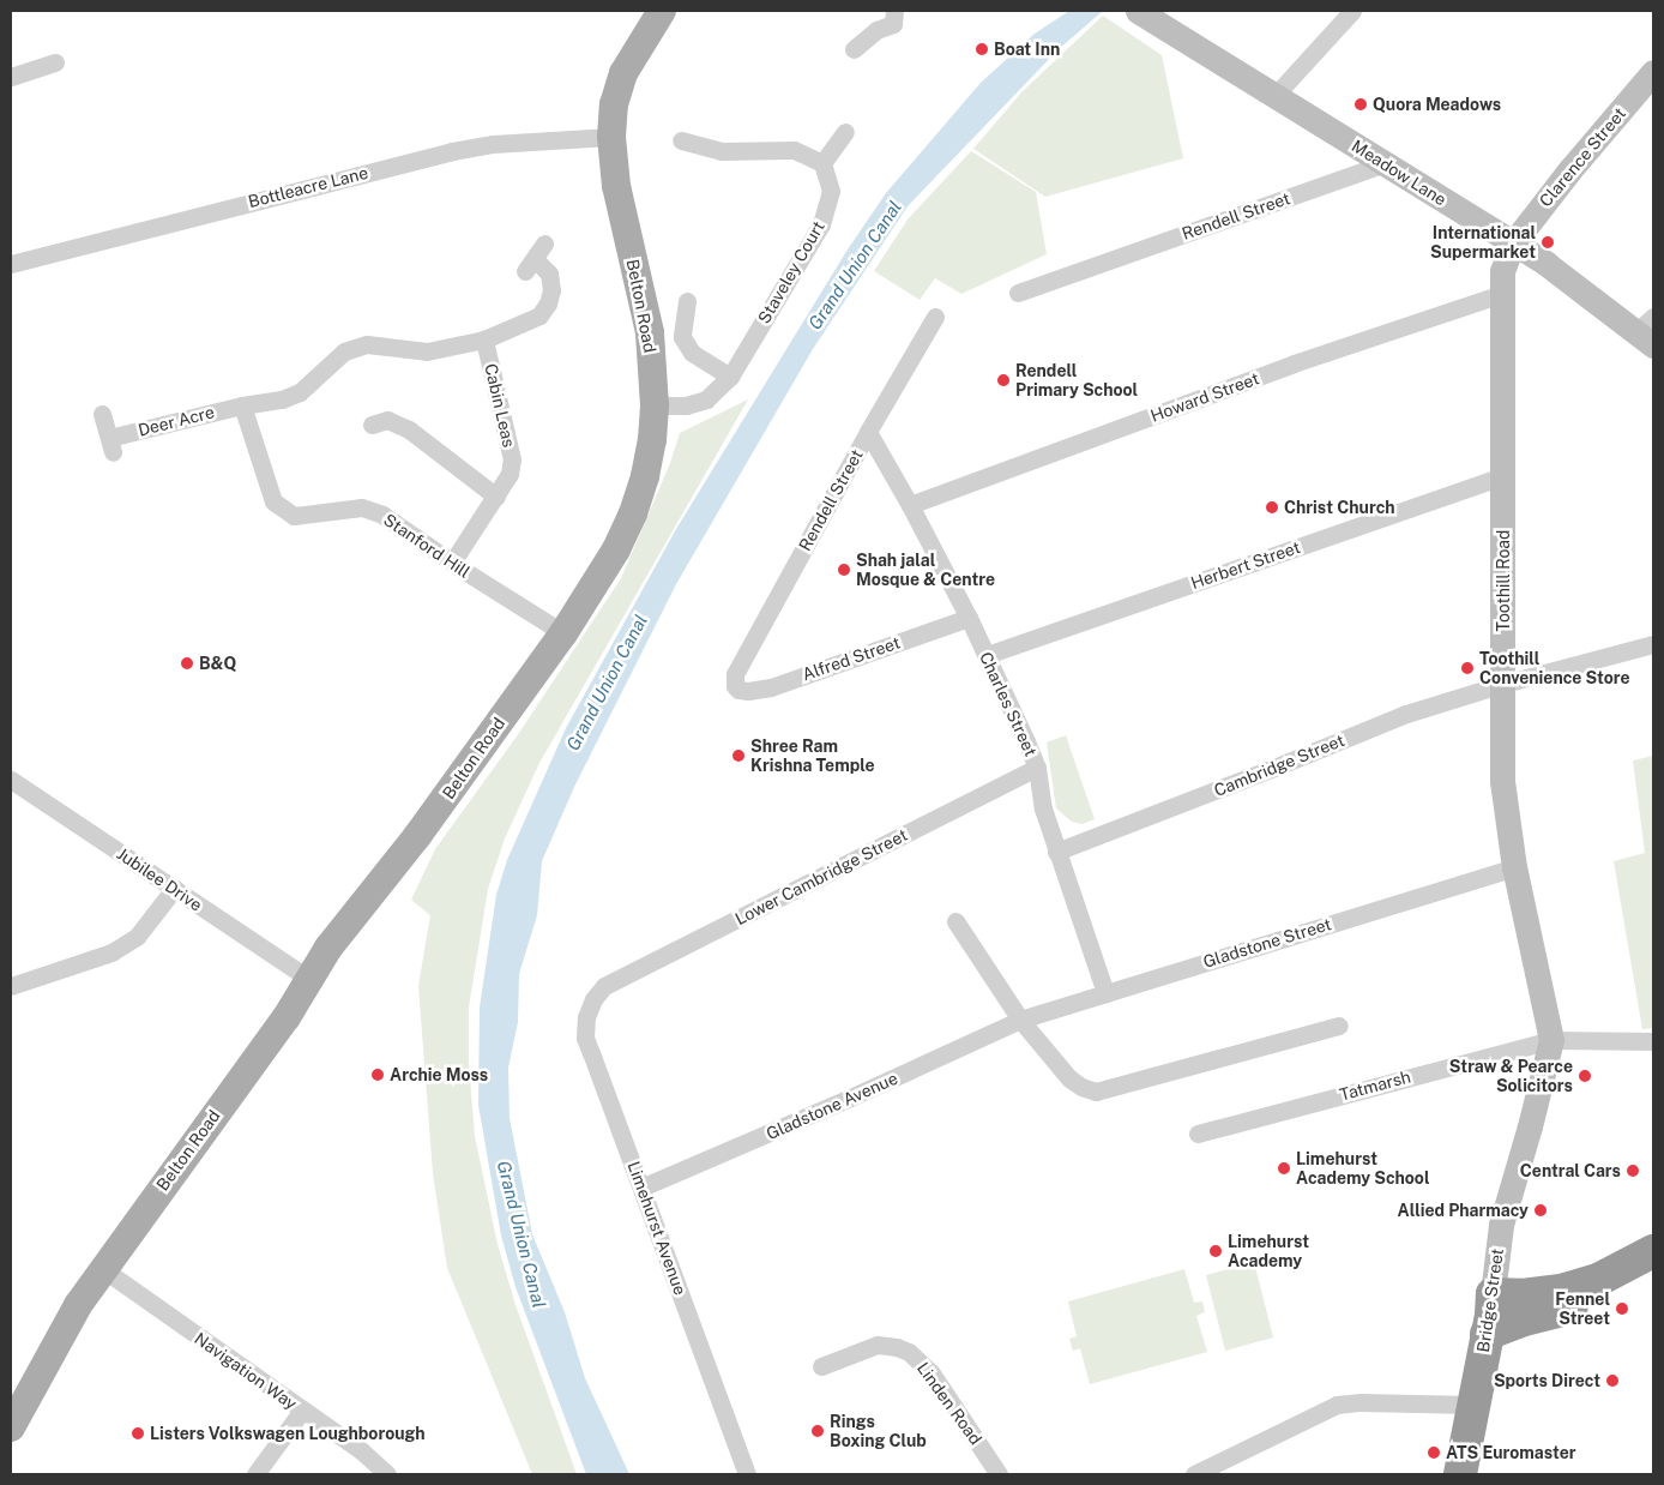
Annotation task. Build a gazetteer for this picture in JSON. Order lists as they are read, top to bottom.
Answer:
{
  "streets": {
    "highway": ["Bridge Street"],
    "main road": [
      "Clarence Street",
      "Meadow Lane",
      "Belton Road",
      "Toothill Road"
    ],
    "street": [
      "Bottleacre Lane",
      "Rendell Street",
      "Staveley Court",
      "Howard Street",
      "Cabin Leas",
      "Deer Acre",
      "Stanford Hill",
      "Herbert Street",
      "Alfred Street",
      "Charles Street",
      "Cambridge Street",
      "Lower Cambridge Street",
      "Jubilee Drive",
      "Gladstone Street",
      "Tatmarsh",
      "Gladstone Avenue",
      "Limehurst Avenue",
      "Navigation Way",
      "Linden Road"
    ]
  },
  "crossings": [
    ["Clarence Street", "Meadow Lane"],
    ["Clarence Street", "Toothill Road"],
    ["Meadow Lane", "Rendell Street"],
    ["Meadow Lane", "Toothill Road"],
    ["Bottleacre Lane", "Belton Road"],
    ["Rendell Street", "Alfred Street"],
    ["Rendell Street", "Charles Street"],
    ["Staveley Court", "Belton Road"],
    ["Belton Road", "Stanford Hill"],
    ["Belton Road", "Jubilee Drive"],
    ["Belton Road", "Navigation Way"],
    ["Howard Street", "Toothill Road"],
    ["Howard Street", "Charles Street"],
    ["Cabin Leas", "Deer Acre"],
    ["Cabin Leas", "Stanford Hill"],
    ["Deer Acre", "Stanford Hill"],
    ["Herbert Street", "Toothill Road"],
    ["Herbert Street", "Charles Street"],
    ["Toothill Road", "Cambridge Street"],
    ["Toothill Road", "Gladstone Street"],
    ["Toothill Road", "Tatmarsh"],
    ["Toothill Road", "Bridge Street"],
    ["Alfred Street", "Charles Street"],
    ["Charles Street", "Cambridge Street"],
    ["Charles Street", "Lower Cambridge Street"],
    ["Charles Street", "Gladstone Street"],
    ["Lower Cambridge Street", "Limehurst Avenue"],
    ["Gladstone Street", "Gladstone Avenue"],
    ["Tatmarsh", "Bridge Street"],
    ["Gladstone Avenue", "Limehurst Avenue"]
  ],
  "water": ["Grand Union Canal"],
  "places": [
    "Boat Inn",
    "Quora Meadows",
    "International Supermarket",
    "Rendell Primary School",
    "Christ Church",
    "Shah jalal Mosque & Centre",
    "B&Q",
    "Toothill Convenience Store",
    "Shree Ram Krishna Temple",
    "Archie Moss",
    "Straw & Pearce Solicitors",
    "Limehurst Academy School",
    "Central Cars",
    "Allied Pharmacy",
    "Limehurst Academy",
    "Fennel Street",
    "Sports Direct",
    "Rings Boxing Club",
    "Listers Volkswagen Loughborough",
    "ATS Euromaster"
  ]
}
